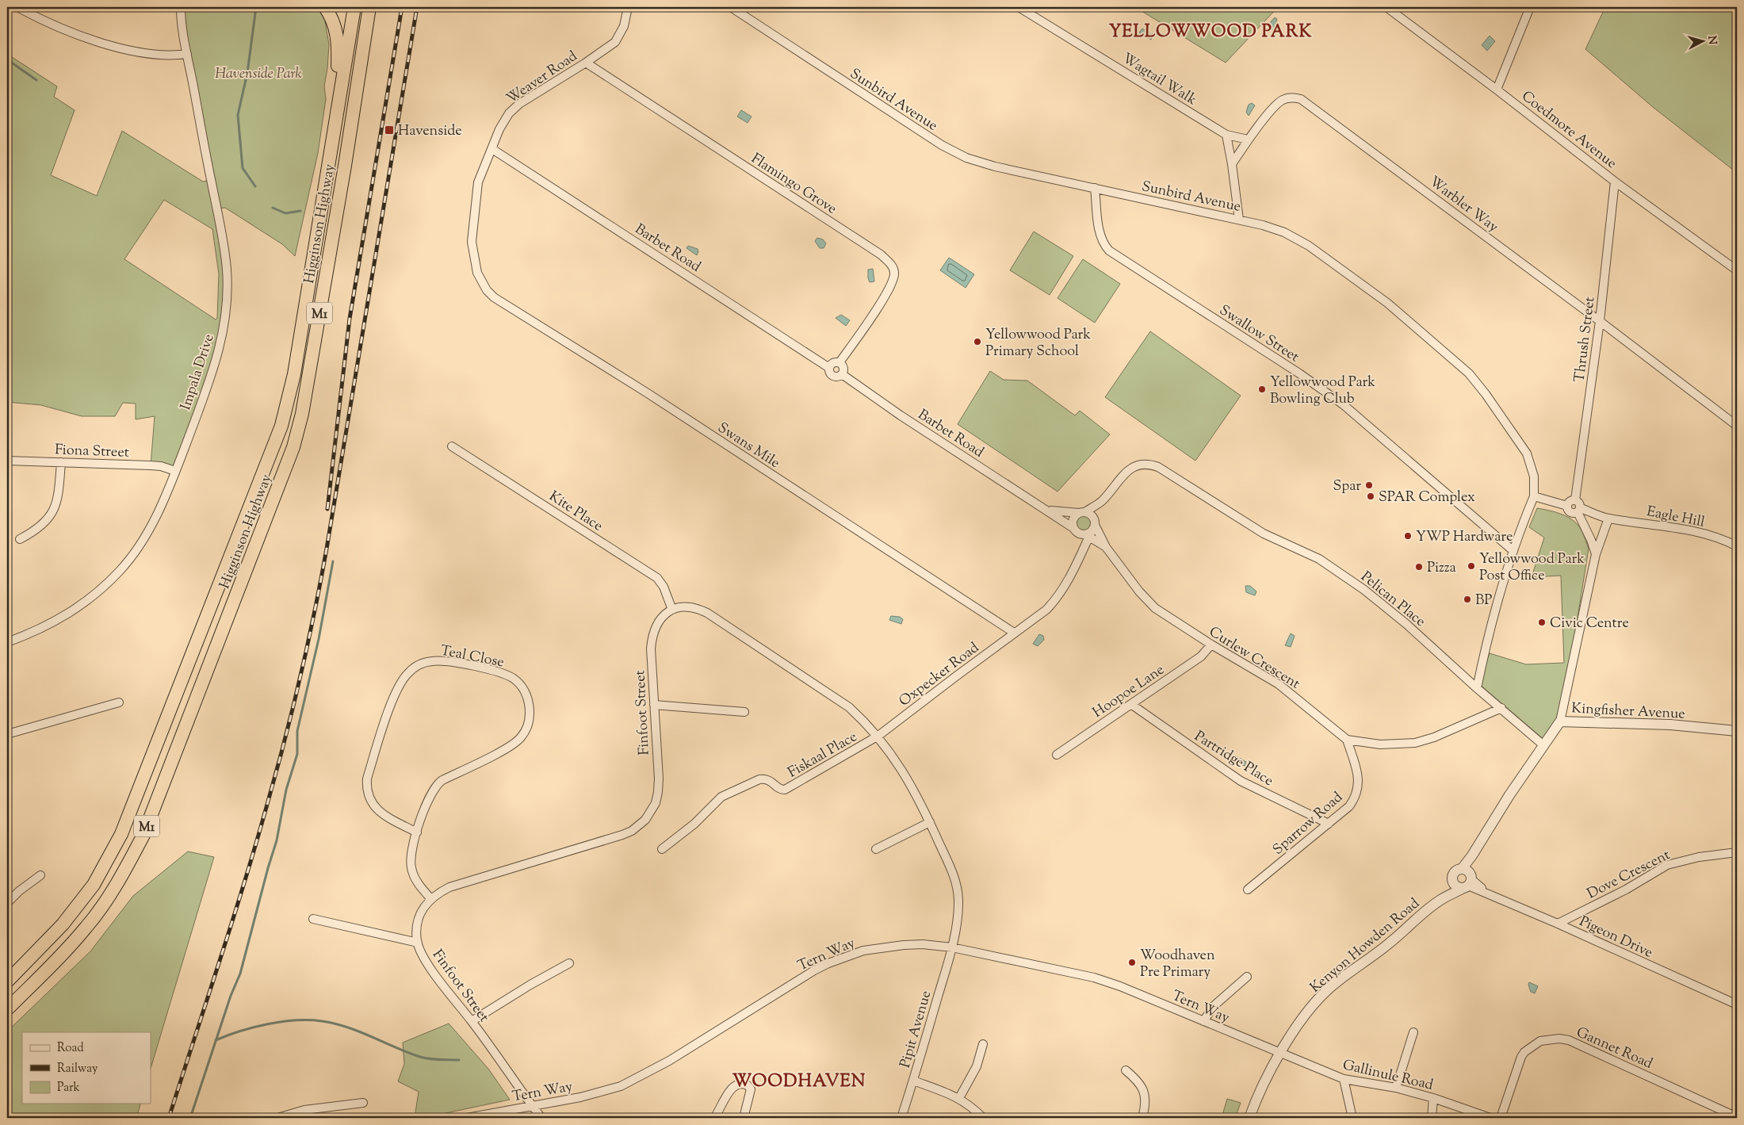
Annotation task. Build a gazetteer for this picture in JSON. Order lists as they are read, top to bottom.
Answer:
{
  "streets": {
    "highway": ["Higginson Highway", "M1"],
    "street": [
      "Weaver Road",
      "Wagtail Walk",
      "Sunbird Avenue",
      "Coedmore Avenue",
      "Flamingo Grove",
      "Warbler Way",
      "Barbet Road",
      "Swallow Street",
      "Thrush Street",
      "Impala Drive",
      "Swans Mile",
      "Fiona Street",
      "Kite Place",
      "Eagle Hill",
      "Pelican Place",
      "Teal Close",
      "Curlew Crescent",
      "Oxpecker Road",
      "Hoopoe Lane",
      "Kingfisher Avenue",
      "Finfoot Street",
      "Fiskaal Place",
      "Partridge Place",
      "Sparrow Road",
      "Dove Crescent",
      "Pigeon Drive",
      "Kenyon Howden Road",
      "Tern Way",
      "Pipit Avenue",
      "Gannet Road",
      "Gallinule Road"
    ]
  },
  "crossings": [
    ["Weaver Road", "Flamingo Grove"],
    ["Weaver Road", "Barbet Road"],
    ["Weaver Road", "Swans Mile"],
    ["Wagtail Walk", "Warbler Way"],
    ["Sunbird Avenue", "Swallow Street"],
    ["Coedmore Avenue", "Thrush Street"],
    ["Flamingo Grove", "Barbet Road"],
    ["Warbler Way", "Thrush Street"],
    ["Barbet Road", "Curlew Crescent"],
    ["Barbet Road", "Oxpecker Road"],
    ["Impala Drive", "Fiona Street"],
    ["Swans Mile", "Oxpecker Road"],
    ["Kite Place", "Finfoot Street"],
    ["Pelican Place", "Kingfisher Avenue"],
    ["Teal Close", "Finfoot Street"],
    ["Curlew Crescent", "Oxpecker Road"],
    ["Curlew Crescent", "Hoopoe Lane"],
    ["Curlew Crescent", "Sparrow Road"],
    ["Oxpecker Road", "Fiskaal Place"],
    ["Hoopoe Lane", "Partridge Place"],
    ["Kingfisher Avenue", "Pigeon Drive"],
    ["Kingfisher Avenue", "Kenyon Howden Road"],
    ["Finfoot Street", "Tern Way"],
    ["Partridge Place", "Sparrow Road"],
    ["Dove Crescent", "Pigeon Drive"],
    ["Pigeon Drive", "Kenyon Howden Road"],
    ["Kenyon Howden Road", "Tern Way"],
    ["Kenyon Howden Road", "Gallinule Road"],
    ["Tern Way", "Pipit Avenue"],
    ["Tern Way", "Gallinule Road"]
  ],
  "districts": ["YELLOWWOOD PARK", "WOODHAVEN"],
  "parks": ["Havenside Park"],
  "places": {
    "transit": ["Havenside"],
    "other": [
      "Yellowwood Park Primary School",
      "Yellowwood Park Bowling Club",
      "Spar",
      "SPAR Complex",
      "YWP Hardware",
      "Yellowwood Park Post Office",
      "Pizza",
      "BP",
      "Civic Centre",
      "Woodhaven Pre Primary"
    ]
  },
  "legend": ["Road", "Railway", "Park"],
  "north": "right"
}
